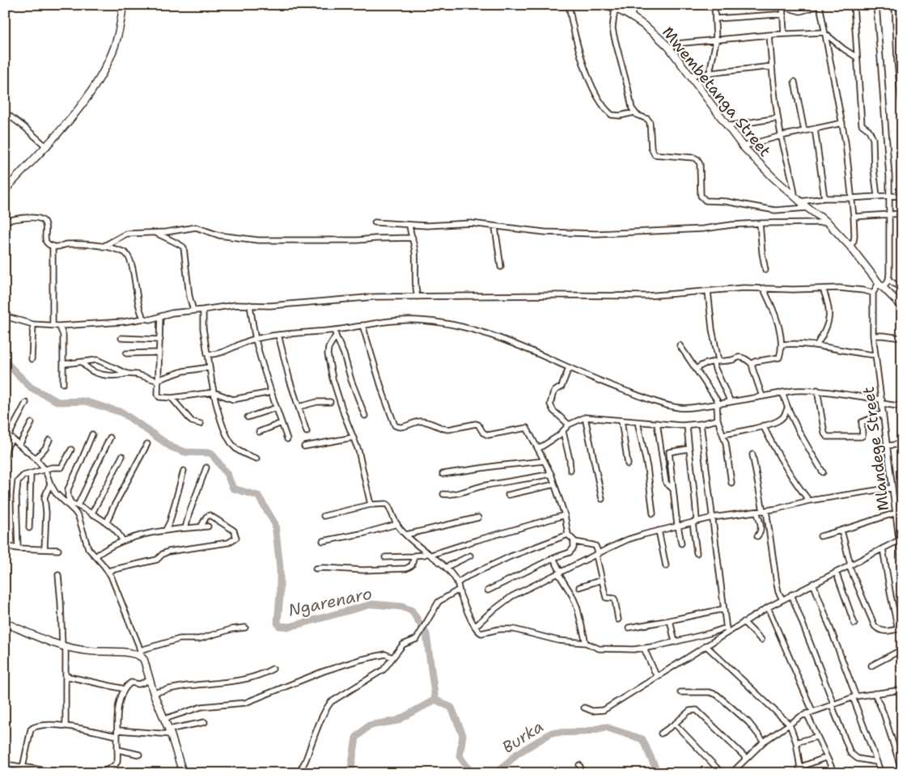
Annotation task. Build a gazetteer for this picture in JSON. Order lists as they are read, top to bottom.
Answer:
{
  "streets": {
    "street": ["Mwembetanga Street", "Mlandege Street"]
  },
  "water": ["Ngarenaro", "Burka"]
}
